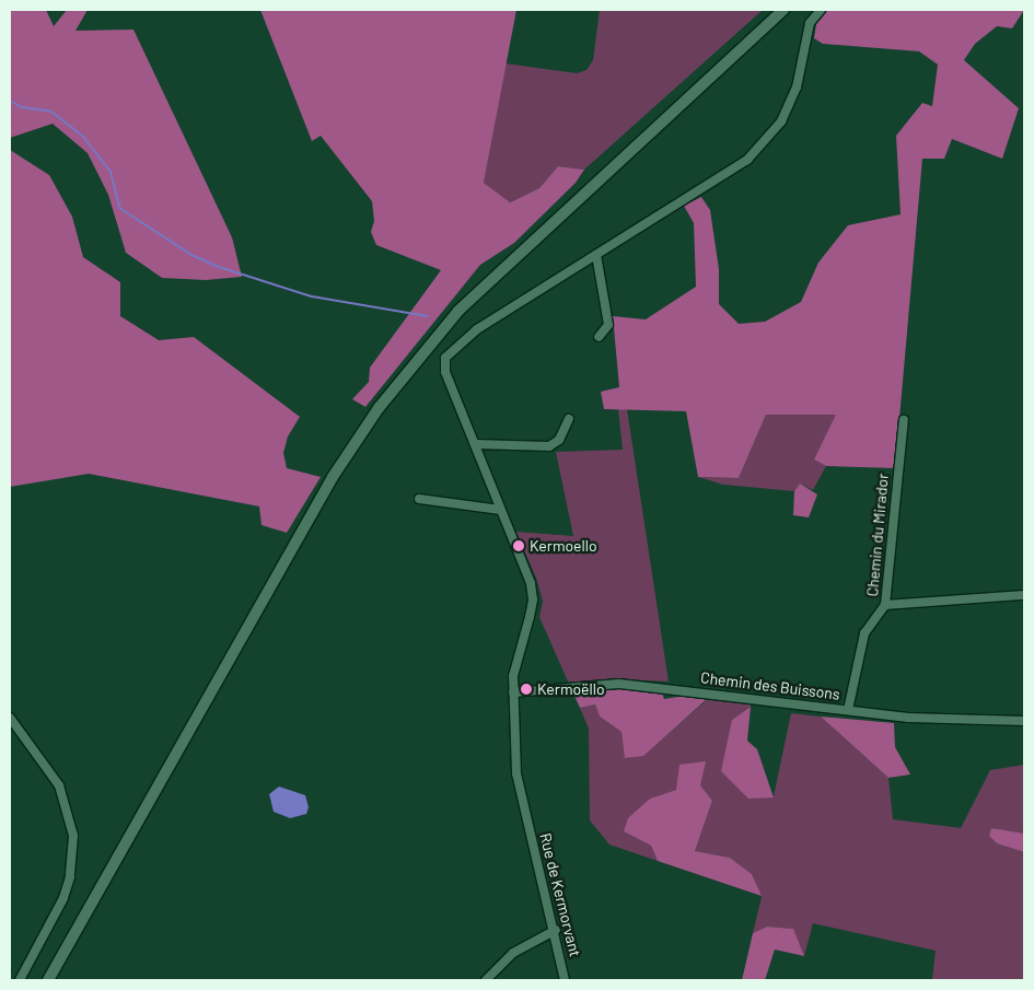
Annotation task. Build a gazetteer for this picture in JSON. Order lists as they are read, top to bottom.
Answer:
{
  "streets": {
    "street": ["Chemin du Mirador", "Chemin des Buissons", "Rue de Kermorvant"]
  },
  "crossings": [
    ["Chemin du Mirador", "Chemin des Buissons"],
    ["Chemin des Buissons", "Rue de Kermorvant"]
  ],
  "places": ["Kermoello", "Kermoëllo"]
}
